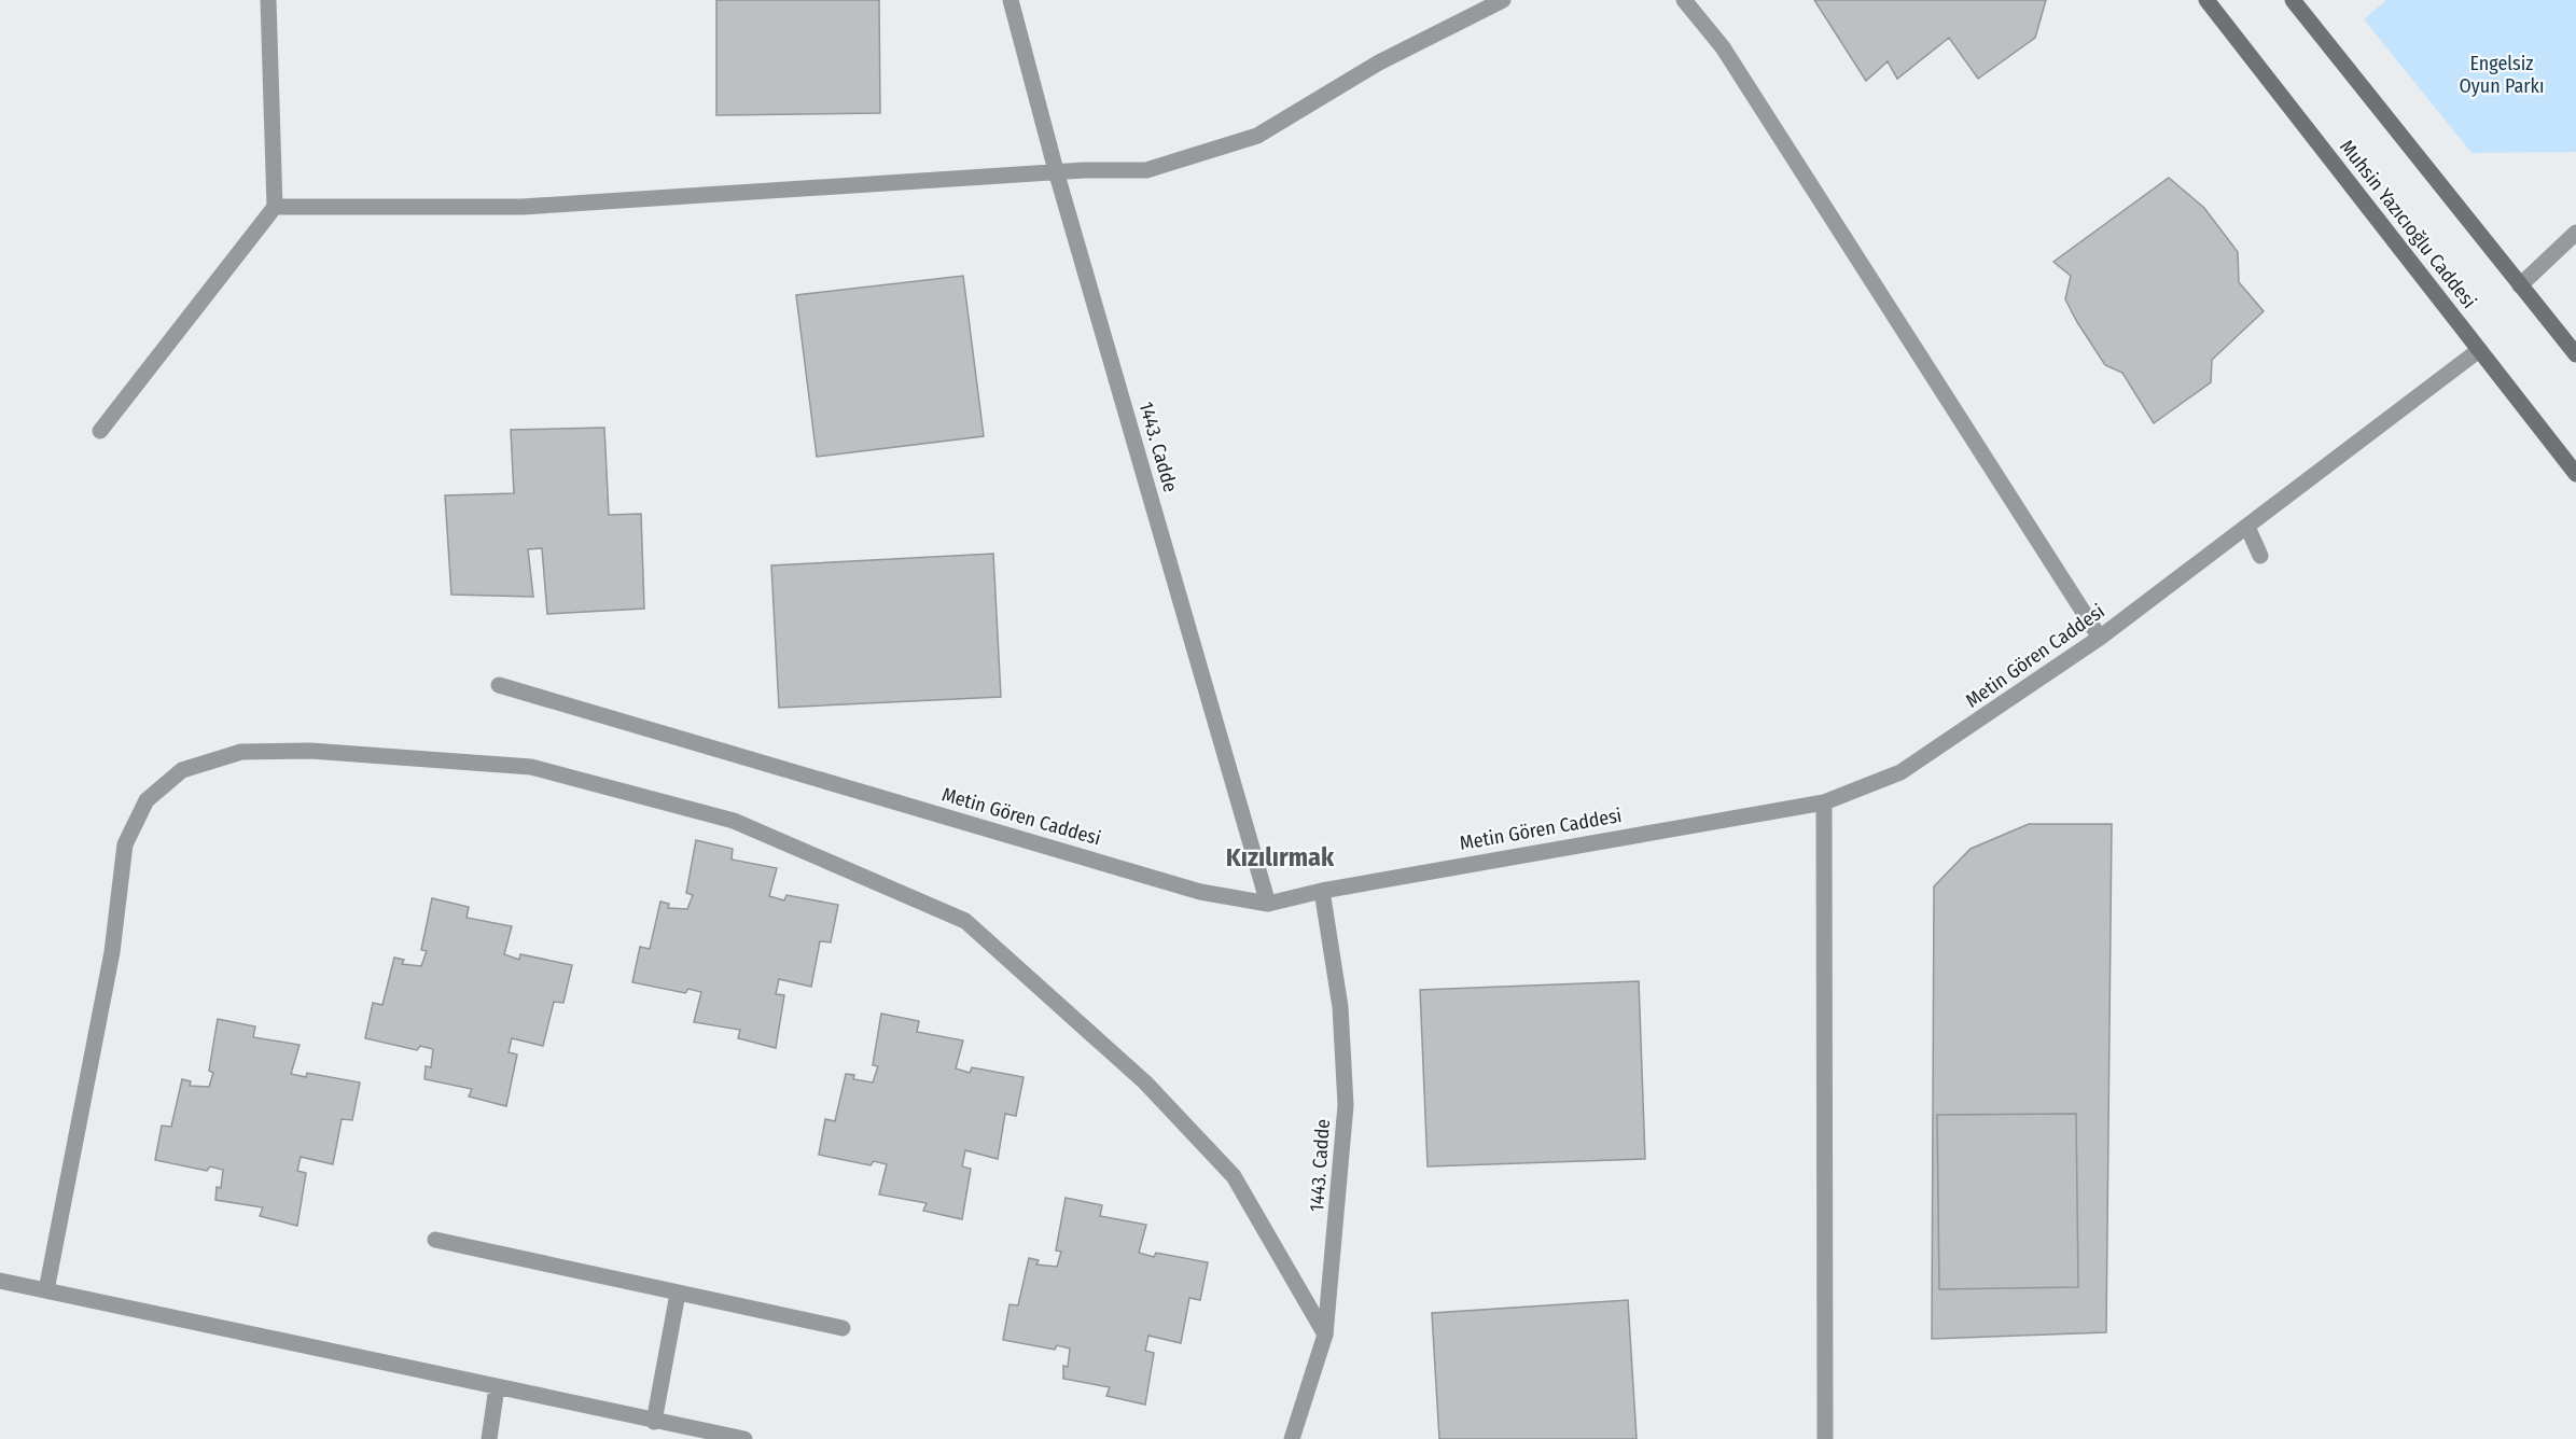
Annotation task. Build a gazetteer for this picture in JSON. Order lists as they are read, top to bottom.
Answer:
{
  "streets": {
    "main road": ["Muhsin Yazıcıoğlu Caddesi"],
    "street": ["1443. Cadde", "Metin Gören Caddesi"]
  },
  "crossings": [
    ["Muhsin Yazıcıoğlu Caddesi", "Metin Gören Caddesi"],
    ["1443. Cadde", "Metin Gören Caddesi"]
  ],
  "districts": ["Kızılırmak"],
  "parks": ["Engelsiz Oyun Parkı"]
}
